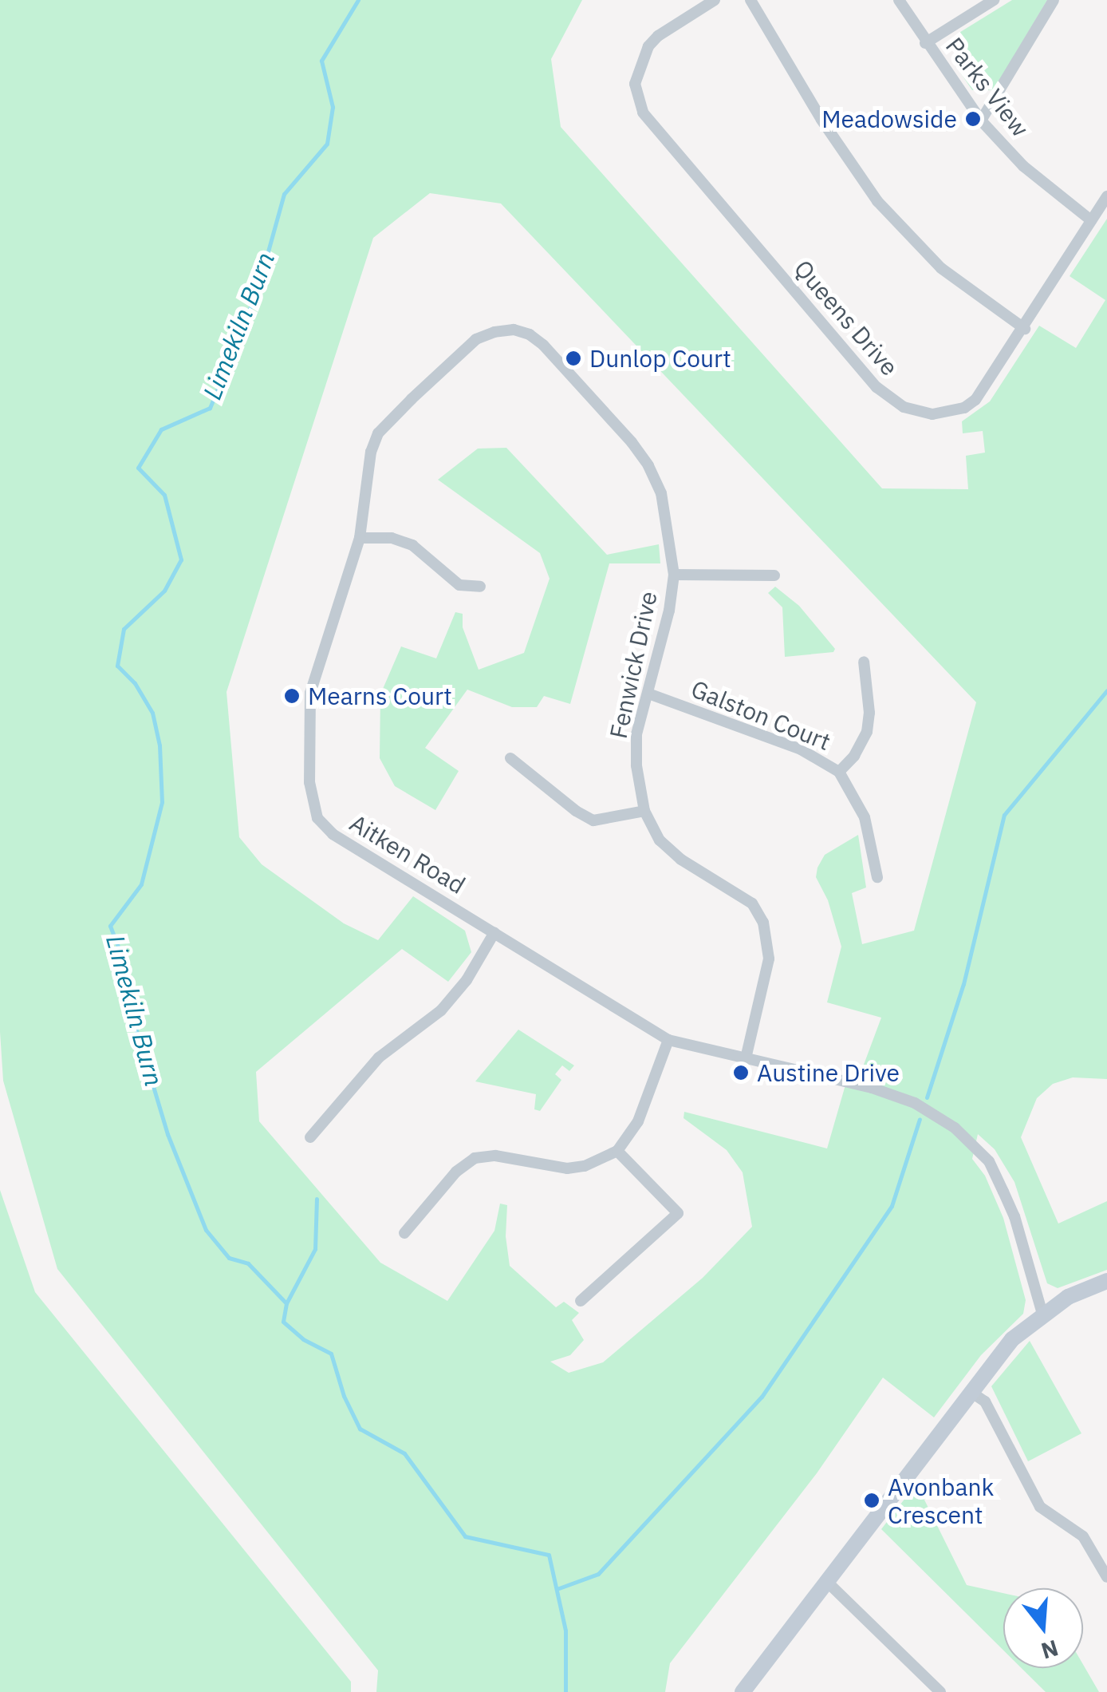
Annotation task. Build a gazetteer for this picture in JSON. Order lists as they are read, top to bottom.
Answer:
{
  "streets": {
    "street": [
      "Parks View",
      "Queens Drive",
      "Fenwick Drive",
      "Galston Court",
      "Aitken Road"
    ]
  },
  "crossings": [
    ["Parks View", "Queens Drive"],
    ["Fenwick Drive", "Galston Court"],
    ["Fenwick Drive", "Aitken Road"]
  ],
  "water": ["Limekiln Burn"],
  "places": [
    "Meadowside",
    "Dunlop Court",
    "Mearns Court",
    "Austine Drive",
    "Avonbank Crescent"
  ],
  "north": "bottom"
}
